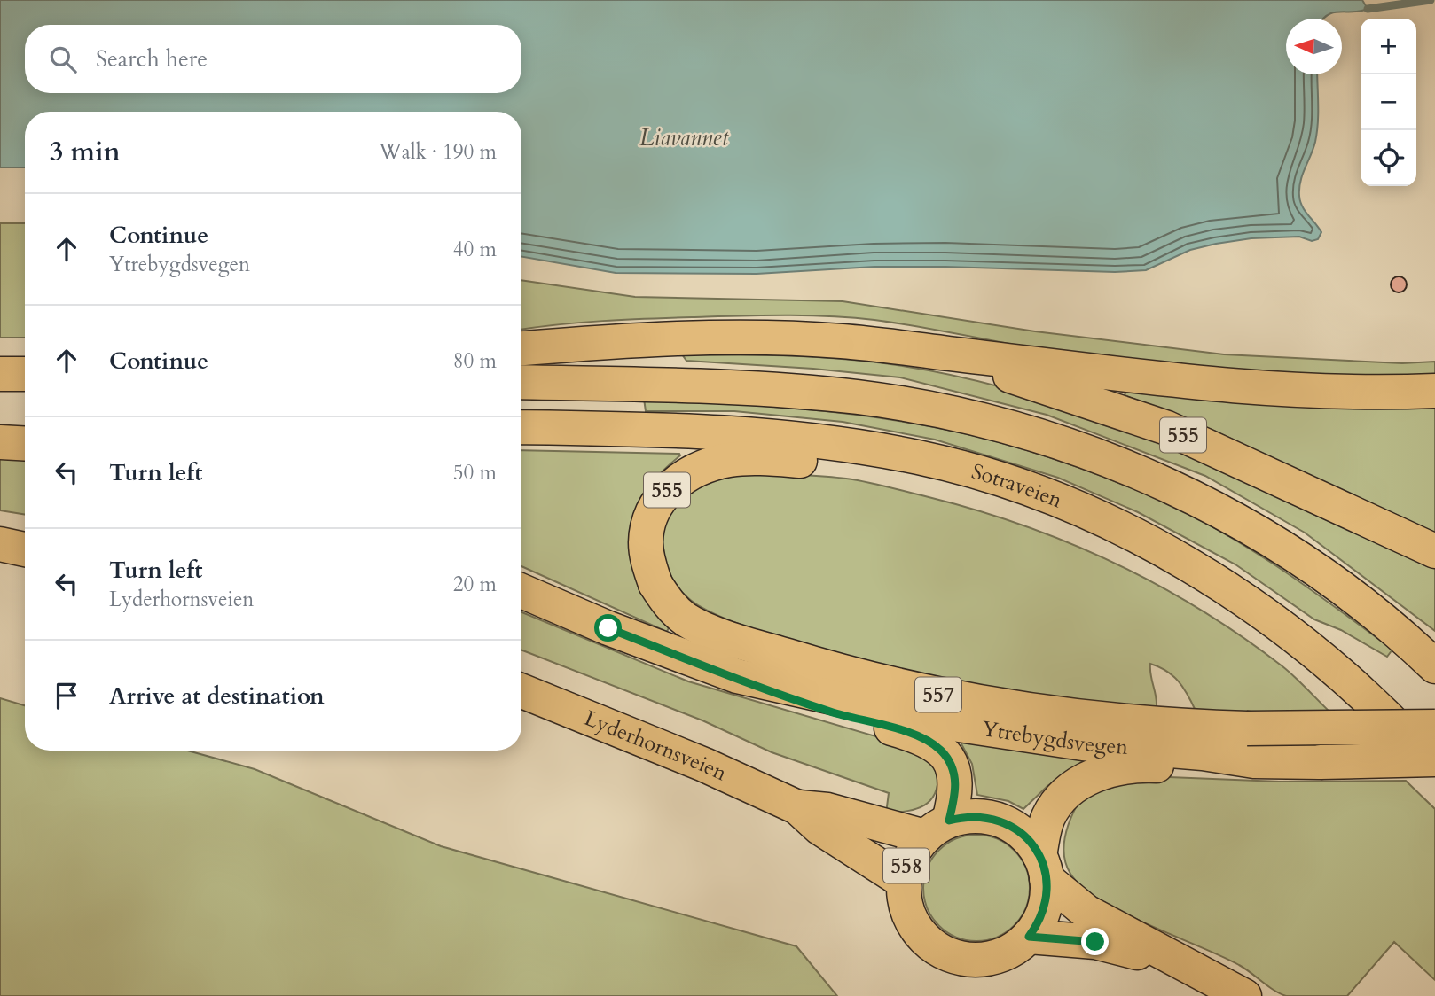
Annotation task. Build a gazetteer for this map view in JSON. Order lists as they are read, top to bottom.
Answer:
{
  "streets": {
    "main road": [
      "555",
      "Sotraveien",
      "557",
      "Ytrebygdsvegen",
      "Lyderhornsveien",
      "558"
    ]
  },
  "crossings": [
    ["555", "Sotraveien"],
    ["555", "557"],
    ["557", "Ytrebygdsvegen"],
    ["557", "Lyderhornsveien"],
    ["557", "558"],
    ["Lyderhornsveien", "558"]
  ],
  "water": ["Liavannet"],
  "north": "left",
  "page": {
    "map_buttons": ["+", "−"],
    "search": "Search here",
    "heading": ["3 min", "Walk · 190 m"],
    "list": [
      ["Continue", "Ytrebygdsvegen", "40 m"],
      ["Continue", "80 m"],
      ["Turn left", "50 m"],
      ["Turn left", "Lyderhornsveien", "20 m"],
      "Arrive at destination"
    ]
  }
}
